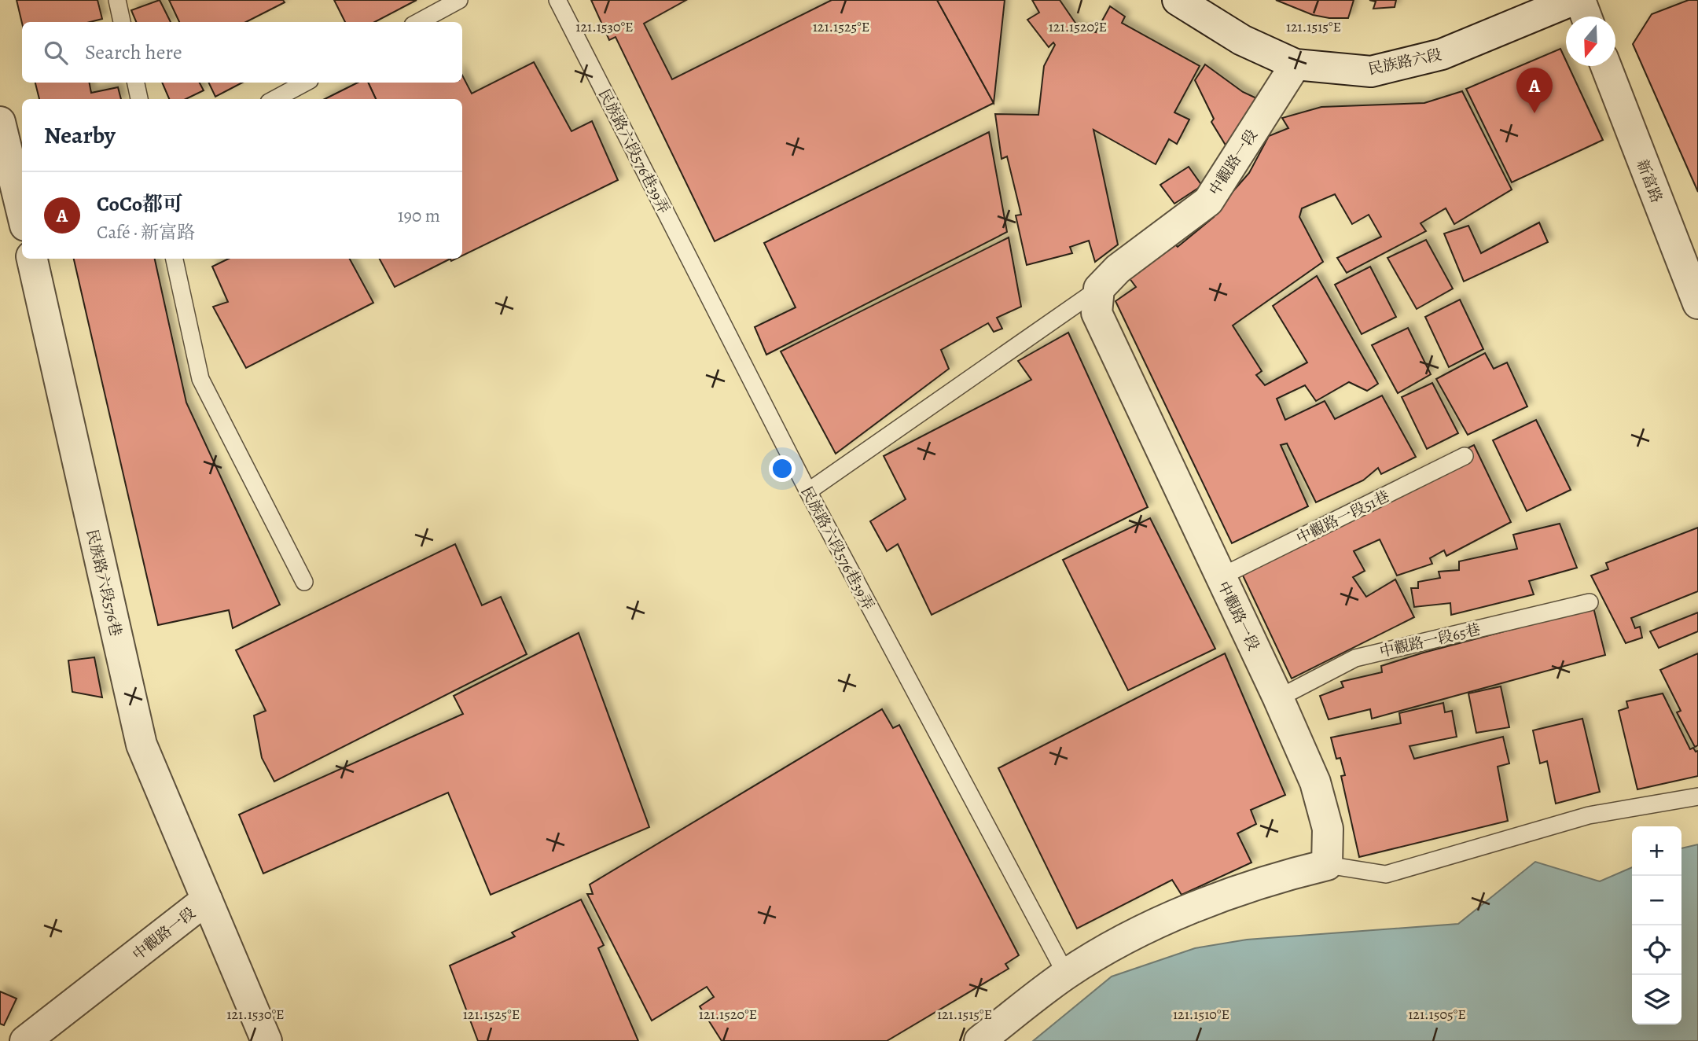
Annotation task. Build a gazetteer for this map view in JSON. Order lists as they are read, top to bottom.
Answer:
{
  "streets": {
    "street": [
      "民族路六段",
      "中觀路一段",
      "新富路",
      "民族路六段576巷"
    ],
    "lane": ["民族路六段576巷39弄", "中觀路一段51巷", "中觀路一段65巷"]
  },
  "crossings": [
    ["民族路六段", "中觀路一段"],
    ["中觀路一段", "中觀路一段51巷"],
    ["中觀路一段", "民族路六段576巷"],
    ["中觀路一段", "中觀路一段65巷"]
  ],
  "north": "bottom",
  "page": {
    "search": "Search here",
    "pins": "A",
    "heading": "Nearby",
    "list": [
      {
        "mark": "A",
        "name": "CoCo都可",
        "note": "Café · 新富路",
        "value": "190 m"
      }
    ],
    "map_buttons": ["+", "−"]
  },
  "coordinates": [
    "121.1530°E",
    "121.1525°E",
    "121.1520°E",
    "121.1515°E",
    "121.1510°E",
    "121.1505°E"
  ]
}
